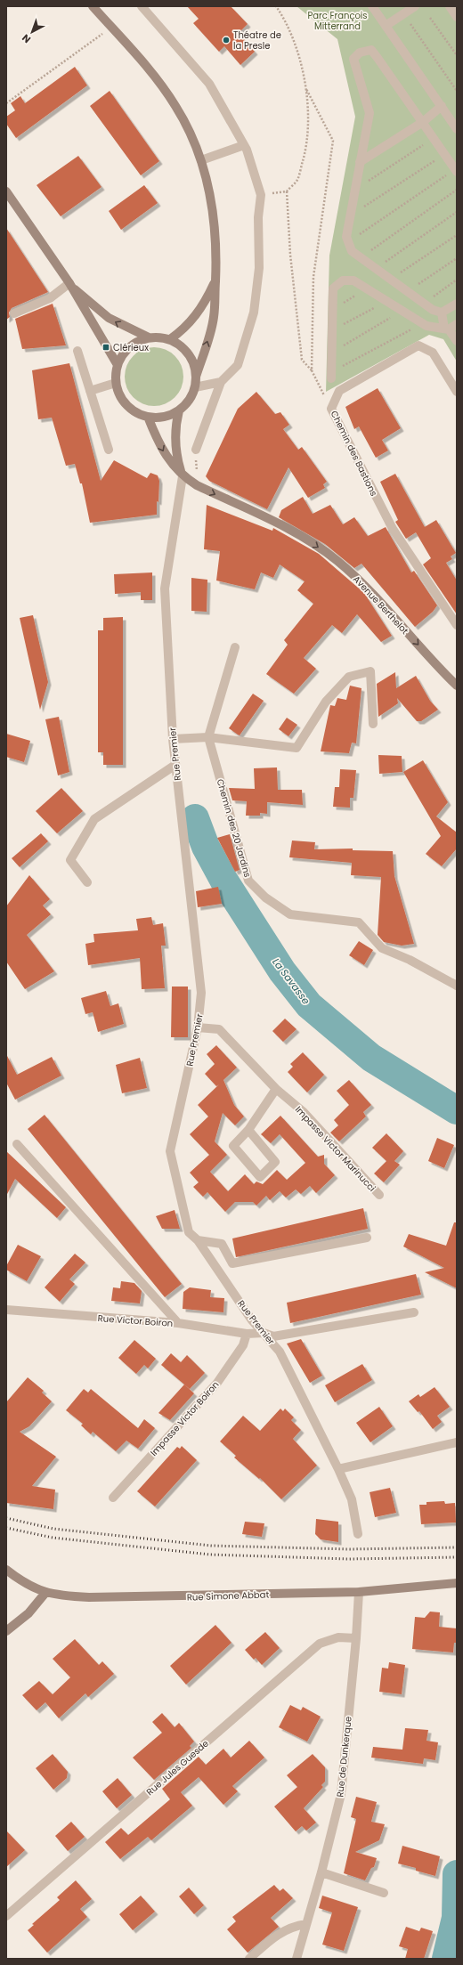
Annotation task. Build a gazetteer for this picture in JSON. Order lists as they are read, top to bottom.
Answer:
{
  "streets": {
    "main road": ["Avenue Berthelot", "Rue Simone Abbat"],
    "street": [
      "Chemin des Bastions",
      "Rue Premier",
      "Chemin des 20 Jardins",
      "Impasse Victor Marinucci",
      "Rue Victor Boiron",
      "Impasse Victor Boiron",
      "Rue de Dunkerque",
      "Rue Jules Guesde"
    ]
  },
  "crossings": [
    ["Avenue Berthelot", "Rue Premier"],
    ["Rue Premier", "Impasse Victor Marinucci"],
    ["Rue Premier", "Rue Victor Boiron"],
    ["Rue Victor Boiron", "Impasse Victor Boiron"],
    ["Rue Simone Abbat", "Rue de Dunkerque"],
    ["Rue de Dunkerque", "Rue Jules Guesde"]
  ],
  "one_way": ["Avenue Berthelot"],
  "water": ["La Savasse"],
  "parks": ["Parc François Mitterrand"],
  "places": {
    "other": ["Théatre de la Presle"],
    "transit": ["Clérieux"]
  },
  "north": "bottom left"
}
